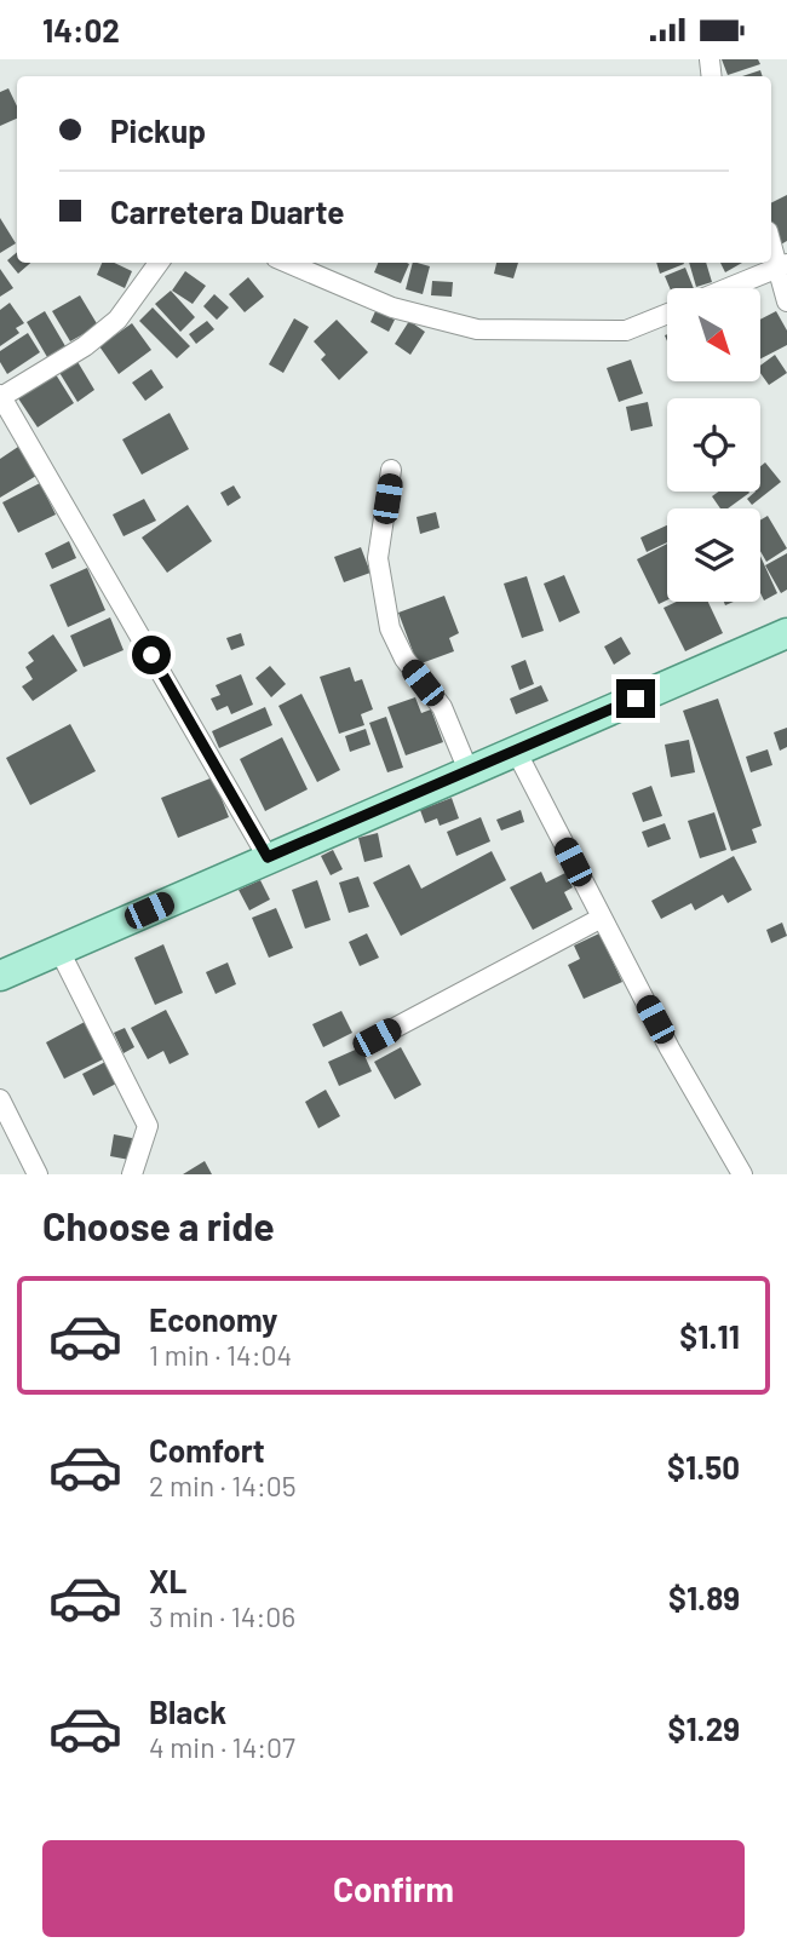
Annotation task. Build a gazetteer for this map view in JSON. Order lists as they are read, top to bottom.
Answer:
{
  "north": "bottom right",
  "page": {
    "status": "14:02",
    "banner": ["Pickup", "Carretera Duarte"],
    "heading": "Choose a ride",
    "list": [
      {
        "name": "Economy",
        "note": "1 min · 14:04",
        "value": "$1.11"
      },
      {
        "name": "Comfort",
        "note": "2 min · 14:05",
        "value": "$1.50"
      },
      {
        "name": "XL",
        "note": "3 min · 14:06",
        "value": "$1.89"
      },
      {
        "name": "Black",
        "note": "4 min · 14:07",
        "value": "$1.29"
      }
    ],
    "buttons": "Confirm"
  }
}
